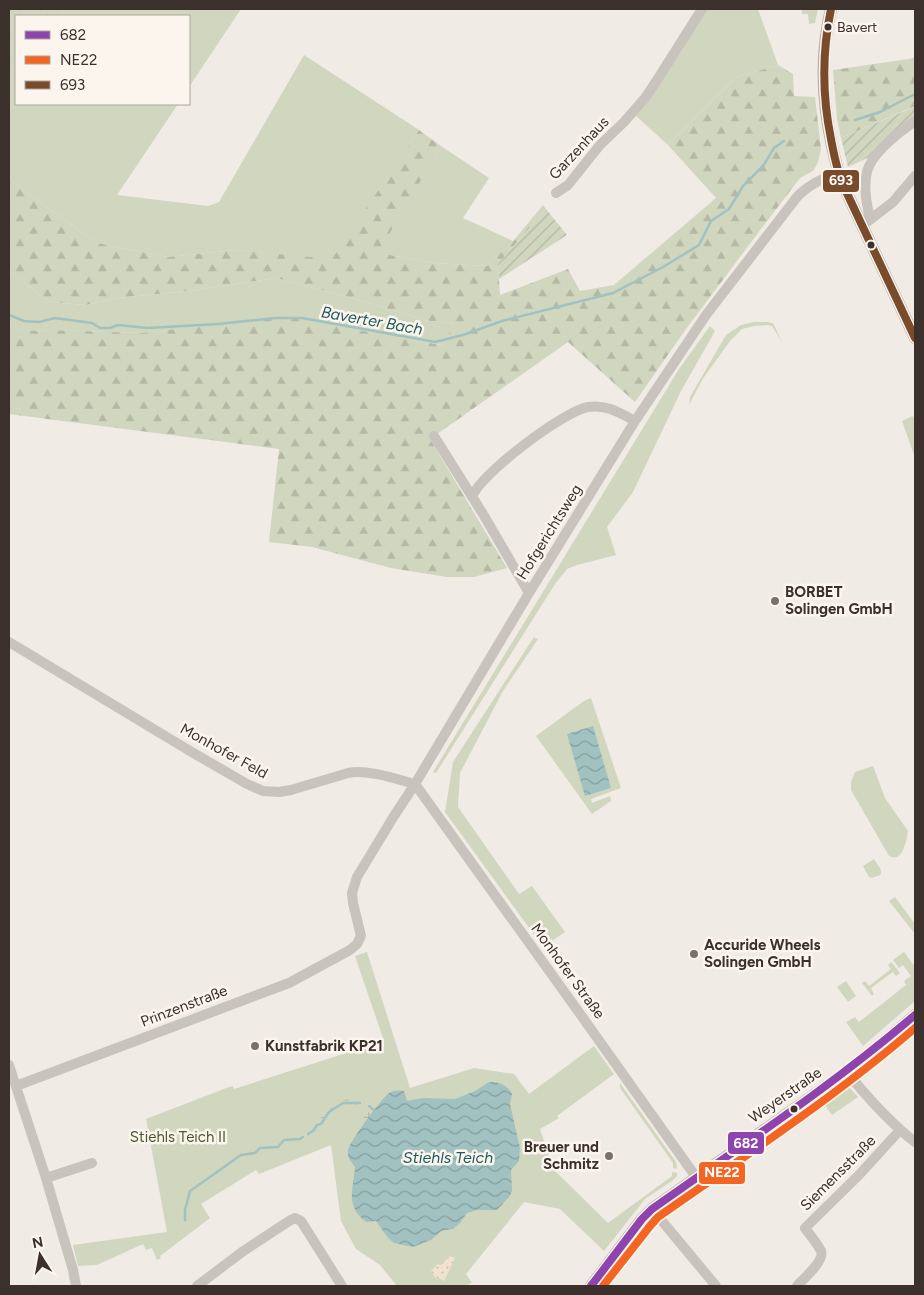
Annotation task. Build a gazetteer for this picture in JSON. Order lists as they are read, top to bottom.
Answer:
{
  "streets": {
    "main road": ["Weyerstraße"],
    "street": [
      "Garzenhaus",
      "Hofgerichtsweg",
      "Monhofer Feld",
      "Monhofer Straße",
      "Prinzenstraße",
      "Siemensstraße"
    ]
  },
  "crossings": [
    ["Hofgerichtsweg", "Monhofer Feld"],
    ["Hofgerichtsweg", "Monhofer Straße"],
    ["Hofgerichtsweg", "Prinzenstraße"],
    ["Monhofer Feld", "Monhofer Straße"],
    ["Monhofer Straße", "Weyerstraße"]
  ],
  "water": ["Baverter Bach", "Stiehls Teich"],
  "parks": ["Stiehls Teich II"],
  "places": [
    "Bavert",
    "BORBET Solingen GmbH",
    "Accuride Wheels Solingen GmbH",
    "Kunstfabrik KP21",
    "Breuer und Schmitz"
  ],
  "lines": ["transit line 693", "transit line 682", "transit line NE22"],
  "legend": ["682", "NE22", "693"],
  "north": "top"
}
